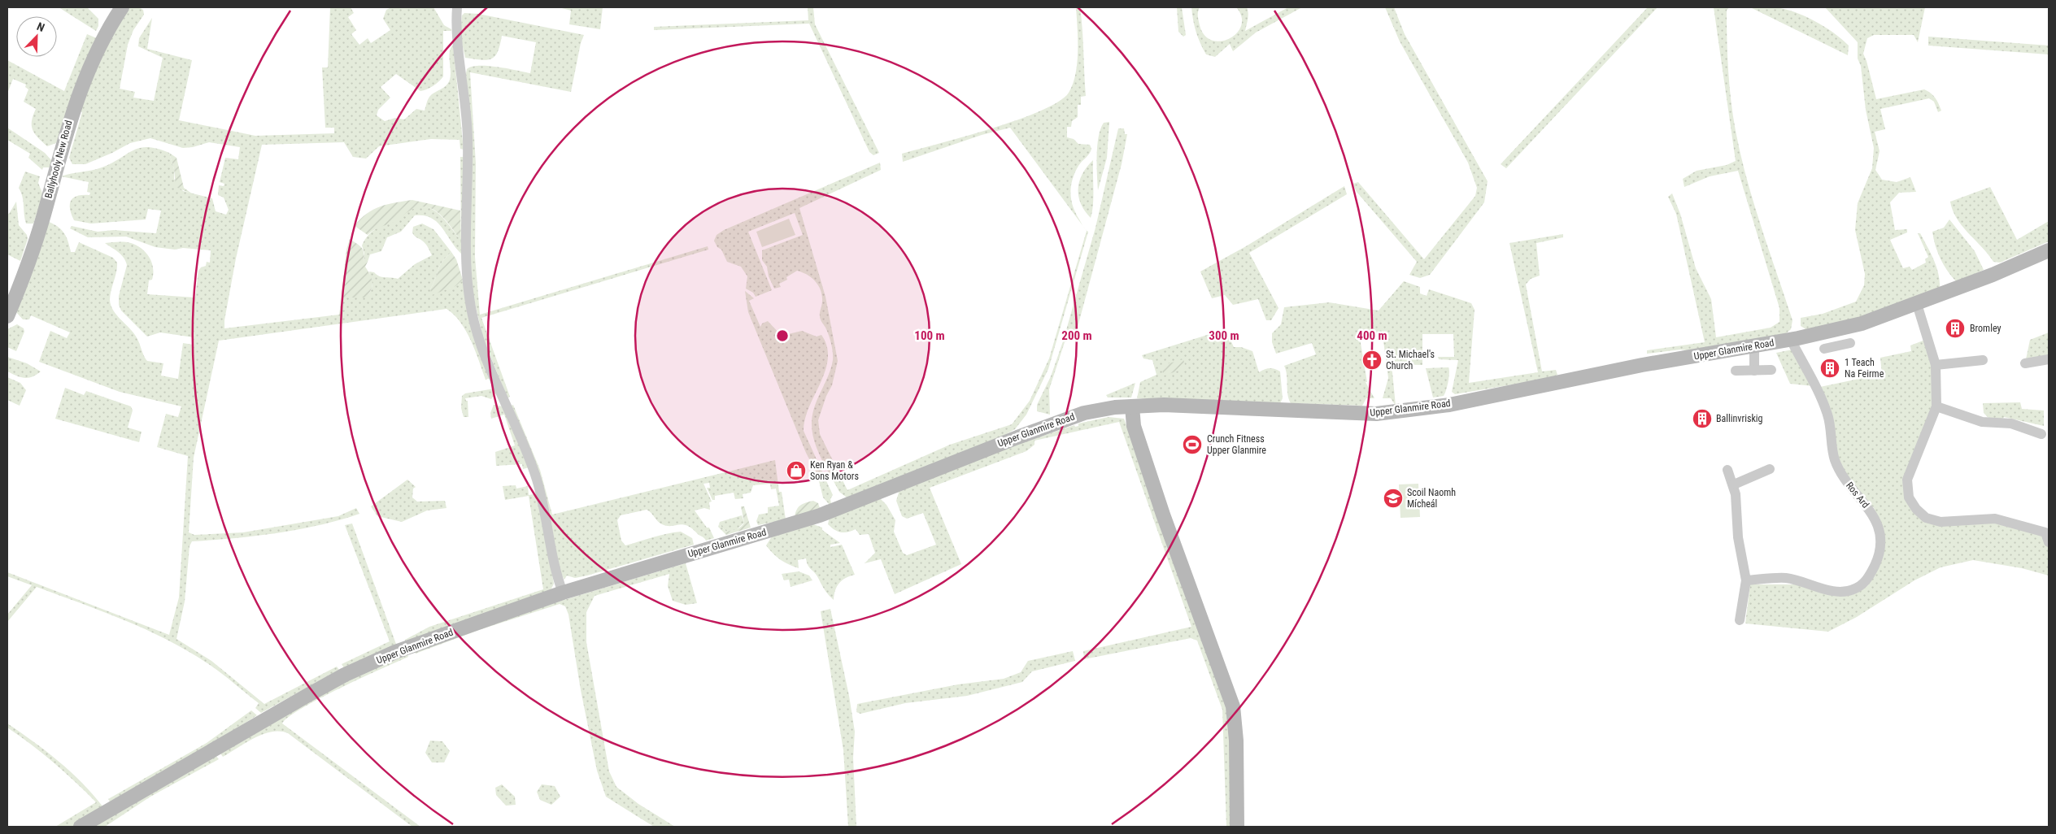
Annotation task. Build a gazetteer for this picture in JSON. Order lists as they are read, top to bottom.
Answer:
{
  "streets": {
    "main road": ["Ballyhooly New Road", "Upper Glanmire Road"],
    "street": ["Ros Ard"]
  },
  "crossings": [
    ["Upper Glanmire Road", "Ros Ard"]
  ],
  "places": {
    "building": ["Bromley", "1 Teach Na Feirme", "Ballinvriskig"],
    "church": ["St. Michael's Church"],
    "sports": ["Crunch Fitness Upper Glanmire"],
    "shop": ["Ken Ryan & Sons Motors"],
    "school or university": ["Scoil Naomh Mícheál"]
  },
  "north": "top right",
  "rings": [
    "100 m",
    "200 m",
    "300 m",
    "400 m"
  ]
}
